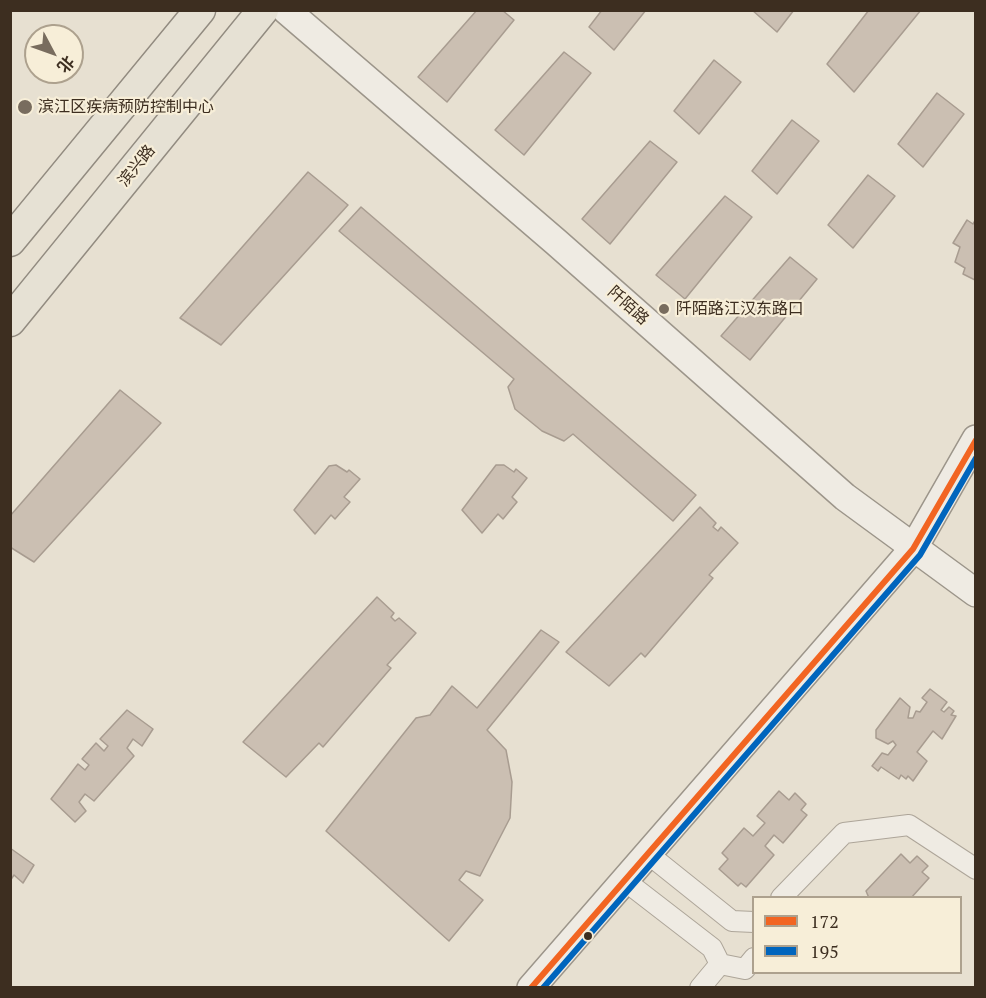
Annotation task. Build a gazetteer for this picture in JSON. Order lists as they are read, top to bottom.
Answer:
{
  "streets": {
    "main road": ["滨兴路"],
    "street": ["阡陌路"]
  },
  "places": ["滨江区疾病预防控制中心", "阡陌路江汉东路口"],
  "lines": ["transit line 172", "transit line 195"],
  "legend": ["172", "195"],
  "north": "bottom right"
}
